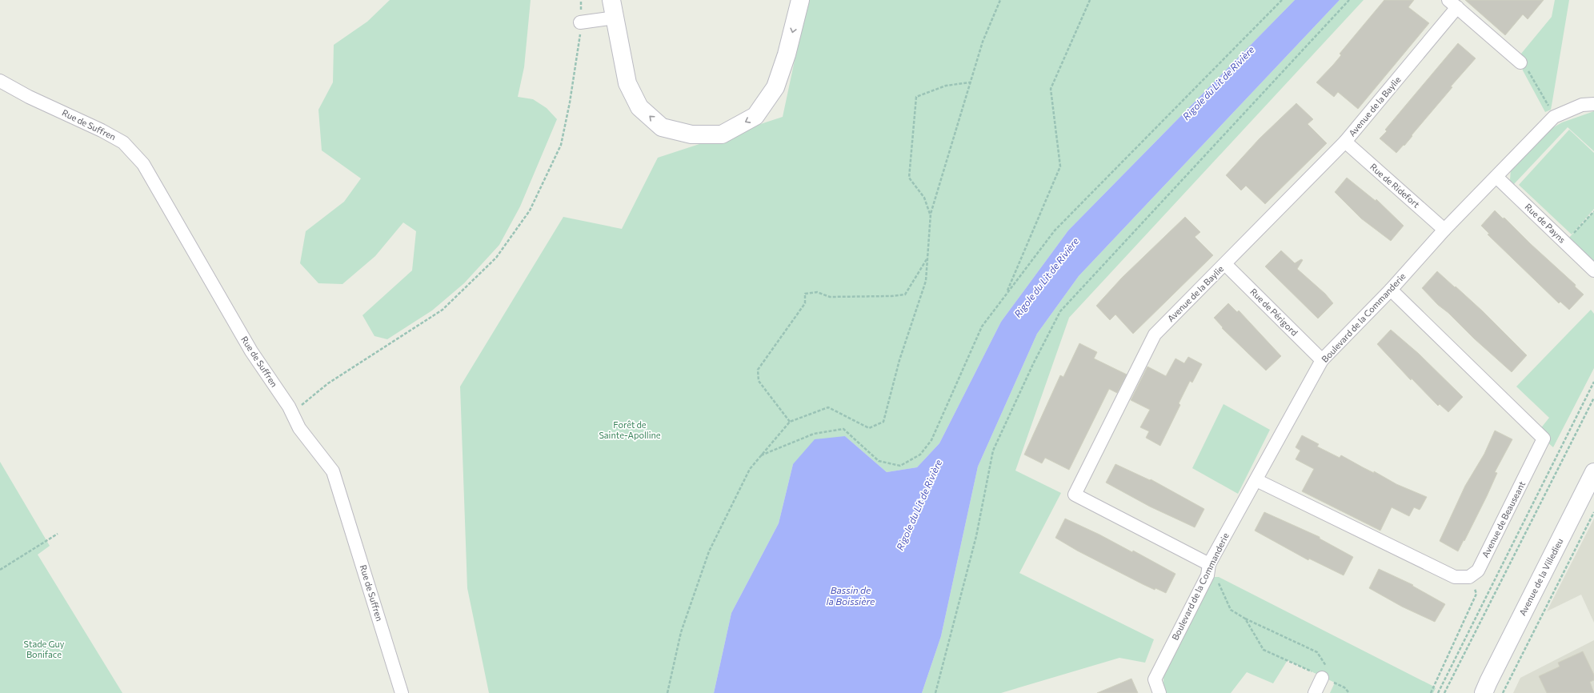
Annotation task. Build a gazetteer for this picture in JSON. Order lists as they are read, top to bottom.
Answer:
{
  "streets": {
    "main road": ["Avenue de la Villedieu"],
    "street": [
      "Avenue de la Baylie",
      "Rue de Suffren",
      "Rue de Ridefort",
      "Rue de Payns",
      "Rue de Périgord",
      "Boulevard de la Commanderie",
      "Avenue de Beauseant"
    ]
  },
  "crossings": [
    ["Avenue de la Baylie", "Rue de Ridefort"],
    ["Avenue de la Baylie", "Rue de Périgord"],
    ["Avenue de la Baylie", "Boulevard de la Commanderie"],
    ["Rue de Ridefort", "Boulevard de la Commanderie"],
    ["Rue de Payns", "Boulevard de la Commanderie"],
    ["Rue de Périgord", "Boulevard de la Commanderie"],
    ["Boulevard de la Commanderie", "Avenue de Beauseant"]
  ],
  "water": ["Rigole du Lit de Rivière", "Bassin de la Boissière"],
  "parks": ["Forêt de Sainte-Apolline", "Stade Guy Boniface"]
}
